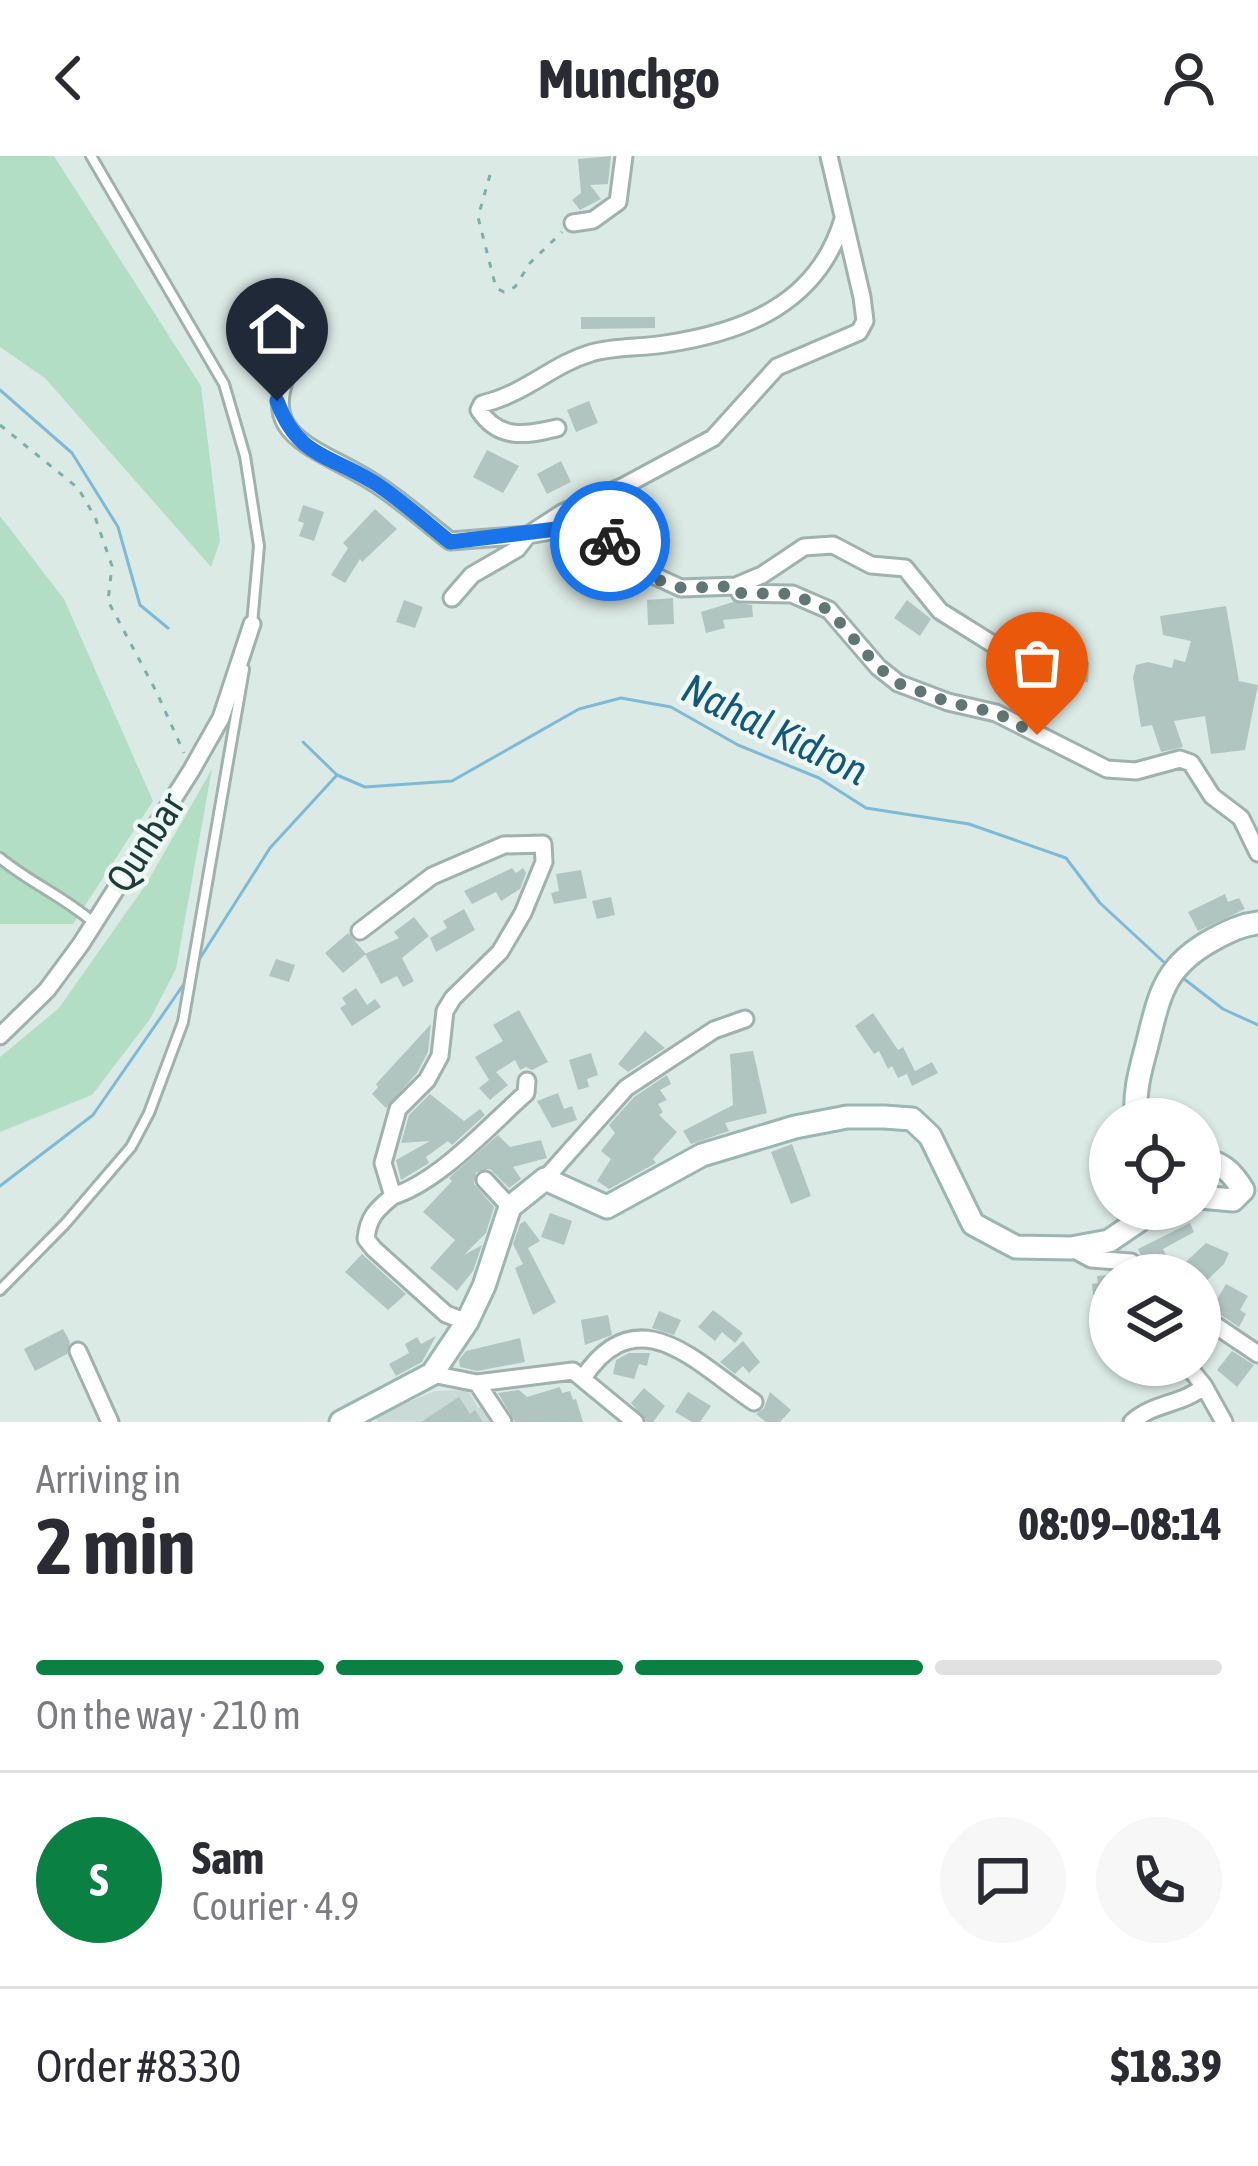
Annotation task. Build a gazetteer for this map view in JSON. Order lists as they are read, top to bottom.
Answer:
{
  "streets": {
    "street": ["Qunbar"]
  },
  "water": ["Nahal Kidron"],
  "page": {
    "header": "Munchgo",
    "heading": ["2 min", "Arriving in", "08:09–08:14"],
    "panel": [
      "Sam",
      "Courier · 4.9",
      "Order #8330",
      "$18.39"
    ],
    "bar": "On the way · 210 m",
    "round": "S"
  }
}
